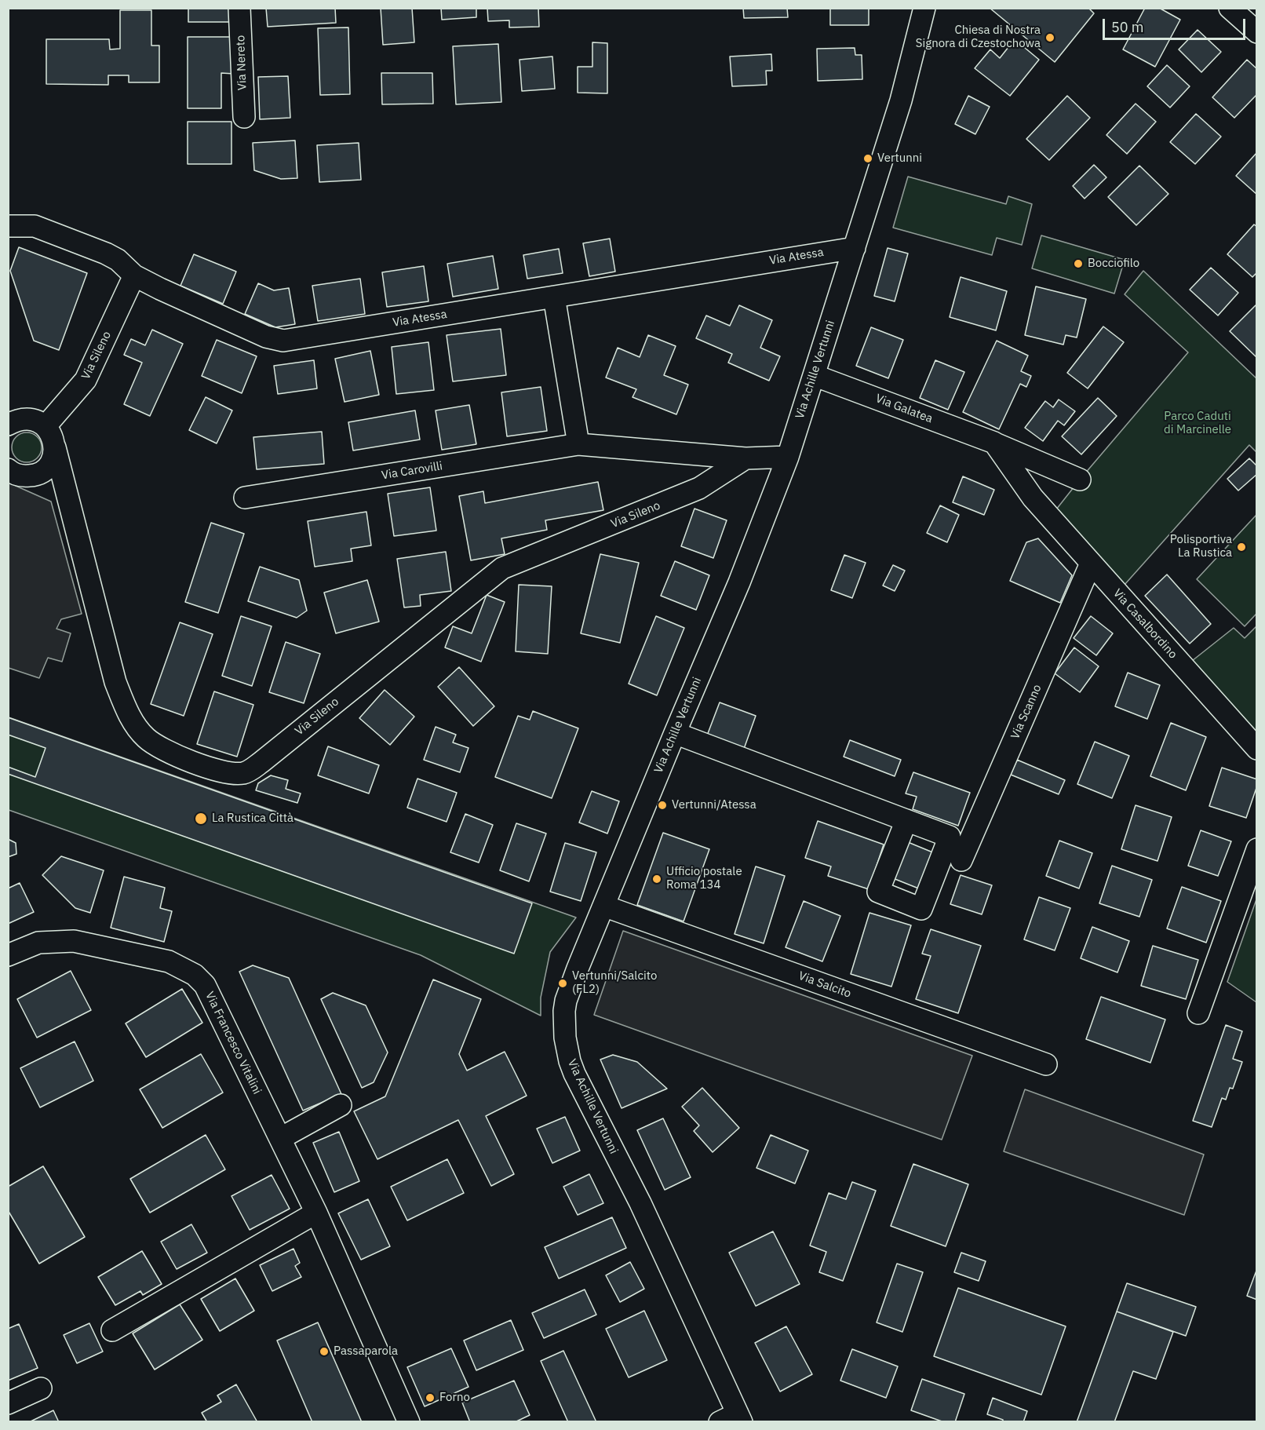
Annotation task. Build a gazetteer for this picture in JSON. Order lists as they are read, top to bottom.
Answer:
{
  "streets": {
    "street": [
      "Via Nereto",
      "Via Atessa",
      "Via Sileno",
      "Via Achille Vertunni",
      "Via Galatea",
      "Via Carovilli",
      "Via Casalbordino",
      "Via Scanno",
      "Via Salcito",
      "Via Francesco Vitalini"
    ]
  },
  "crossings": [
    ["Via Atessa", "Via Sileno"],
    ["Via Atessa", "Via Achille Vertunni"],
    ["Via Sileno", "Via Carovilli"],
    ["Via Achille Vertunni", "Via Galatea"],
    ["Via Achille Vertunni", "Via Carovilli"],
    ["Via Achille Vertunni", "Via Salcito"],
    ["Via Galatea", "Via Casalbordino"],
    ["Via Casalbordino", "Via Scanno"]
  ],
  "parks": ["Parco Caduti di Marcinelle"],
  "places": [
    "Chiesa di Nostra Signora di Czestochowa",
    "Vertunni",
    "Bocciofilo",
    "Polisportiva La Rustica",
    "Vertunni/Atessa",
    "La Rustica Città",
    "Ufficio postale Roma 134",
    "Vertunni/Salcito (FL2)",
    "Passaparola",
    "Forno"
  ],
  "scale_bar": "50 m"
}
